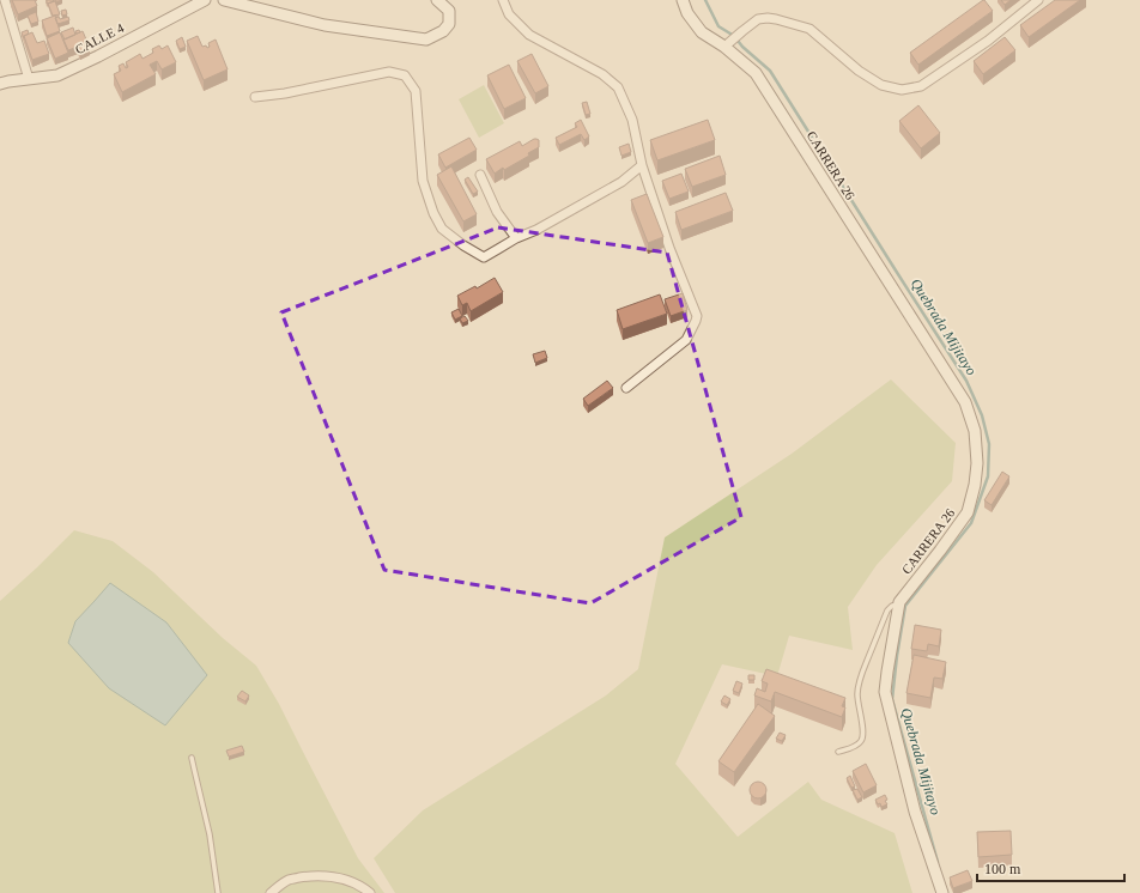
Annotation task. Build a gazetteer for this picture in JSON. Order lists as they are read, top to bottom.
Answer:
{
  "streets": {
    "street": ["CALLE 4", "CARRERA 26"]
  },
  "water": ["Quebrada Mijitayo"],
  "scale_bar": "100 m"
}
